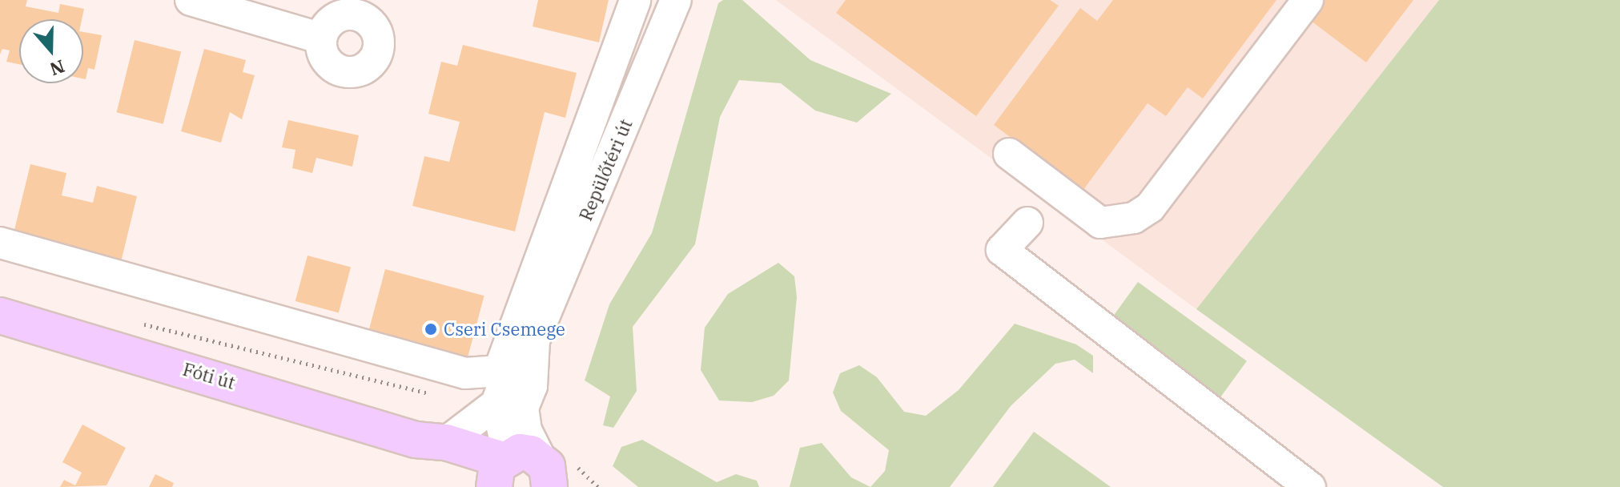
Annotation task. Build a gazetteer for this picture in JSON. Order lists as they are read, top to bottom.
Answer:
{
  "streets": {
    "main road": ["Fóti út"],
    "street": ["Repülőtéri út"]
  },
  "crossings": [
    ["Repülőtéri út", "Fóti út"]
  ],
  "places": ["Cseri Csemege"],
  "north": "bottom"
}
